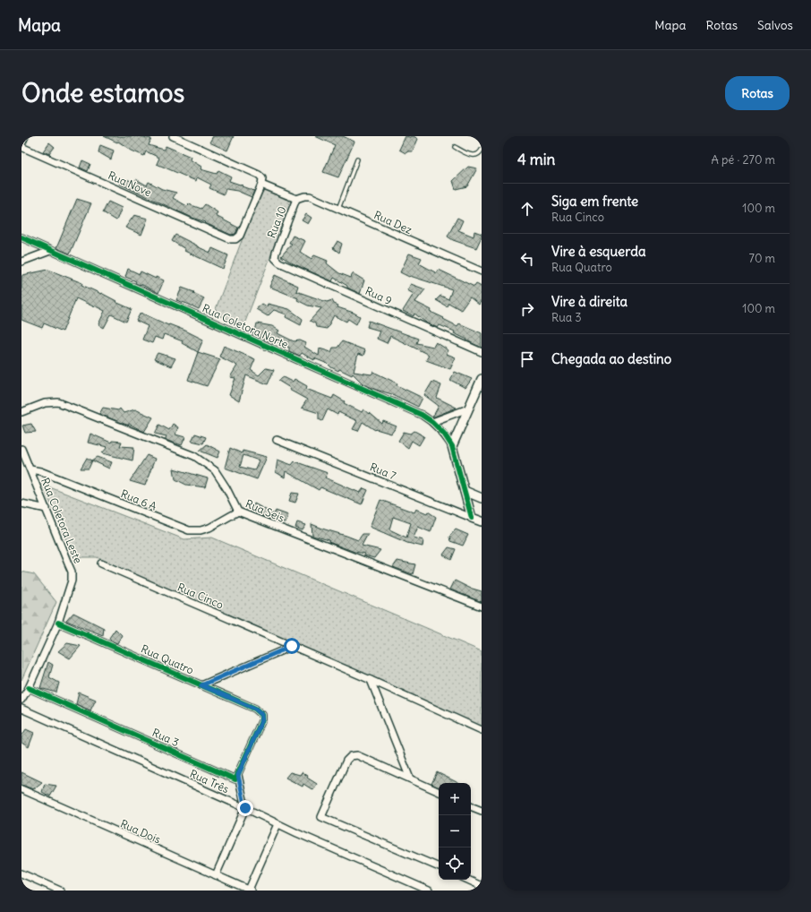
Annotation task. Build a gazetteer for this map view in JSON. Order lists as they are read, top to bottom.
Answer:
{
  "streets": {
    "street": [
      "Rua Nove",
      "Rua 10",
      "Rua Dez",
      "Rua 9",
      "Rua Coletora Norte",
      "Rua 7",
      "Rua 6 A",
      "Rua Seis",
      "Rua Coletora Leste",
      "Rua Cinco",
      "Rua Quatro",
      "Rua 3",
      "Rua Três",
      "Rua Dois"
    ]
  },
  "crossings": [
    ["Rua 10", "Rua Dez"],
    ["Rua 10", "Rua 9"],
    ["Rua 6 A", "Rua Seis"],
    ["Rua 6 A", "Rua Coletora Leste"],
    ["Rua Coletora Leste", "Rua Quatro"],
    ["Rua Coletora Leste", "Rua 3"],
    ["Rua Quatro", "Rua 3"]
  ],
  "page": {
    "header": "Mapa",
    "nav": ["Mapa", "Rotas", "Salvos"],
    "buttons": "Rotas",
    "title": "Onde estamos",
    "heading": ["4 min", "A pé · 270 m"],
    "list": [
      ["Siga em frente", "Rua Cinco", "100 m"],
      ["Vire à esquerda", "Rua Quatro", "70 m"],
      ["Vire à direita", "Rua 3", "100 m"],
      "Chegada ao destino"
    ],
    "map_buttons": ["+", "−"]
  }
}
